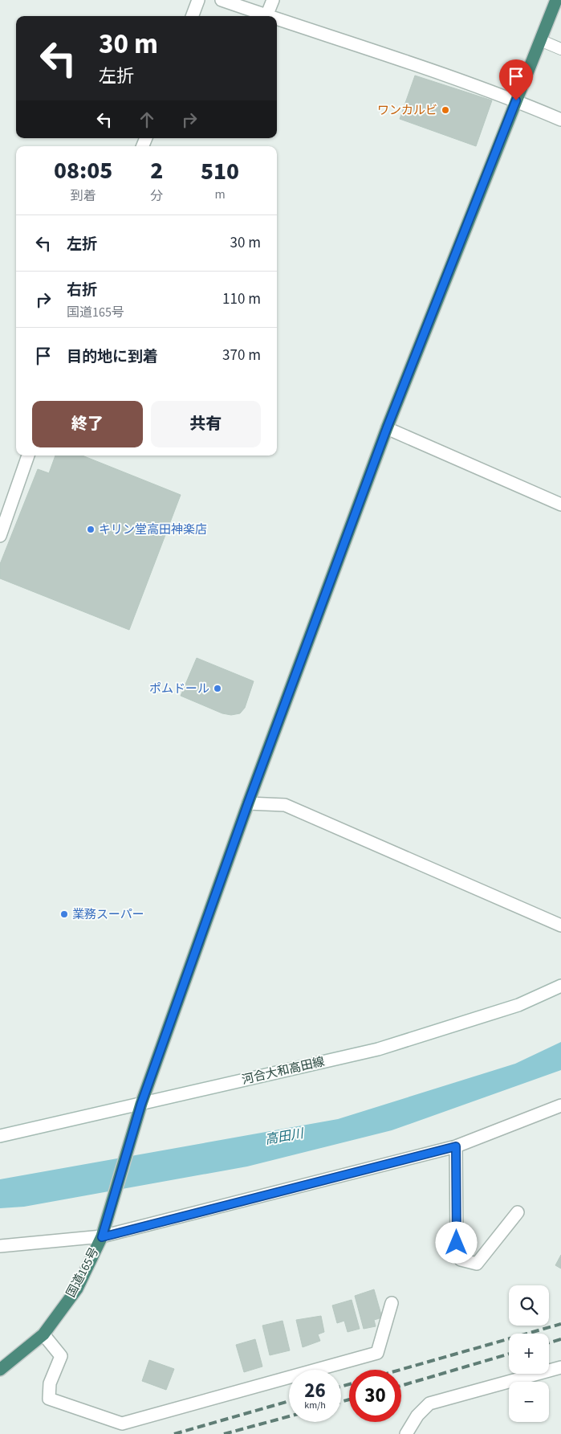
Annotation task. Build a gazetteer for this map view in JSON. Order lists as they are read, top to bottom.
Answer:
{
  "streets": {
    "highway": ["国道165号"],
    "street": ["河合大和高田線"]
  },
  "crossings": [
    ["河合大和高田線", "国道165号"]
  ],
  "water": ["高田川"],
  "places": [
    "ワンカルビ",
    "キリン堂高田神楽店",
    "ポムドール",
    "業務スーパー"
  ],
  "page": {
    "turn": ["30 m", "左折"],
    "eta": [
      "08:05",
      "到着",
      "2",
      "分",
      "510",
      "m"
    ],
    "list": [
      {
        "name": "左折",
        "value": "30 m"
      },
      {
        "name": "右折",
        "note": "国道165号",
        "value": "110 m"
      },
      {
        "name": "目的地に到着",
        "value": "370 m"
      }
    ],
    "buttons": ["終了", "共有"],
    "map_buttons": ["+", "−"],
    "speed": "26 km/h",
    "limit": "30"
  }
}
